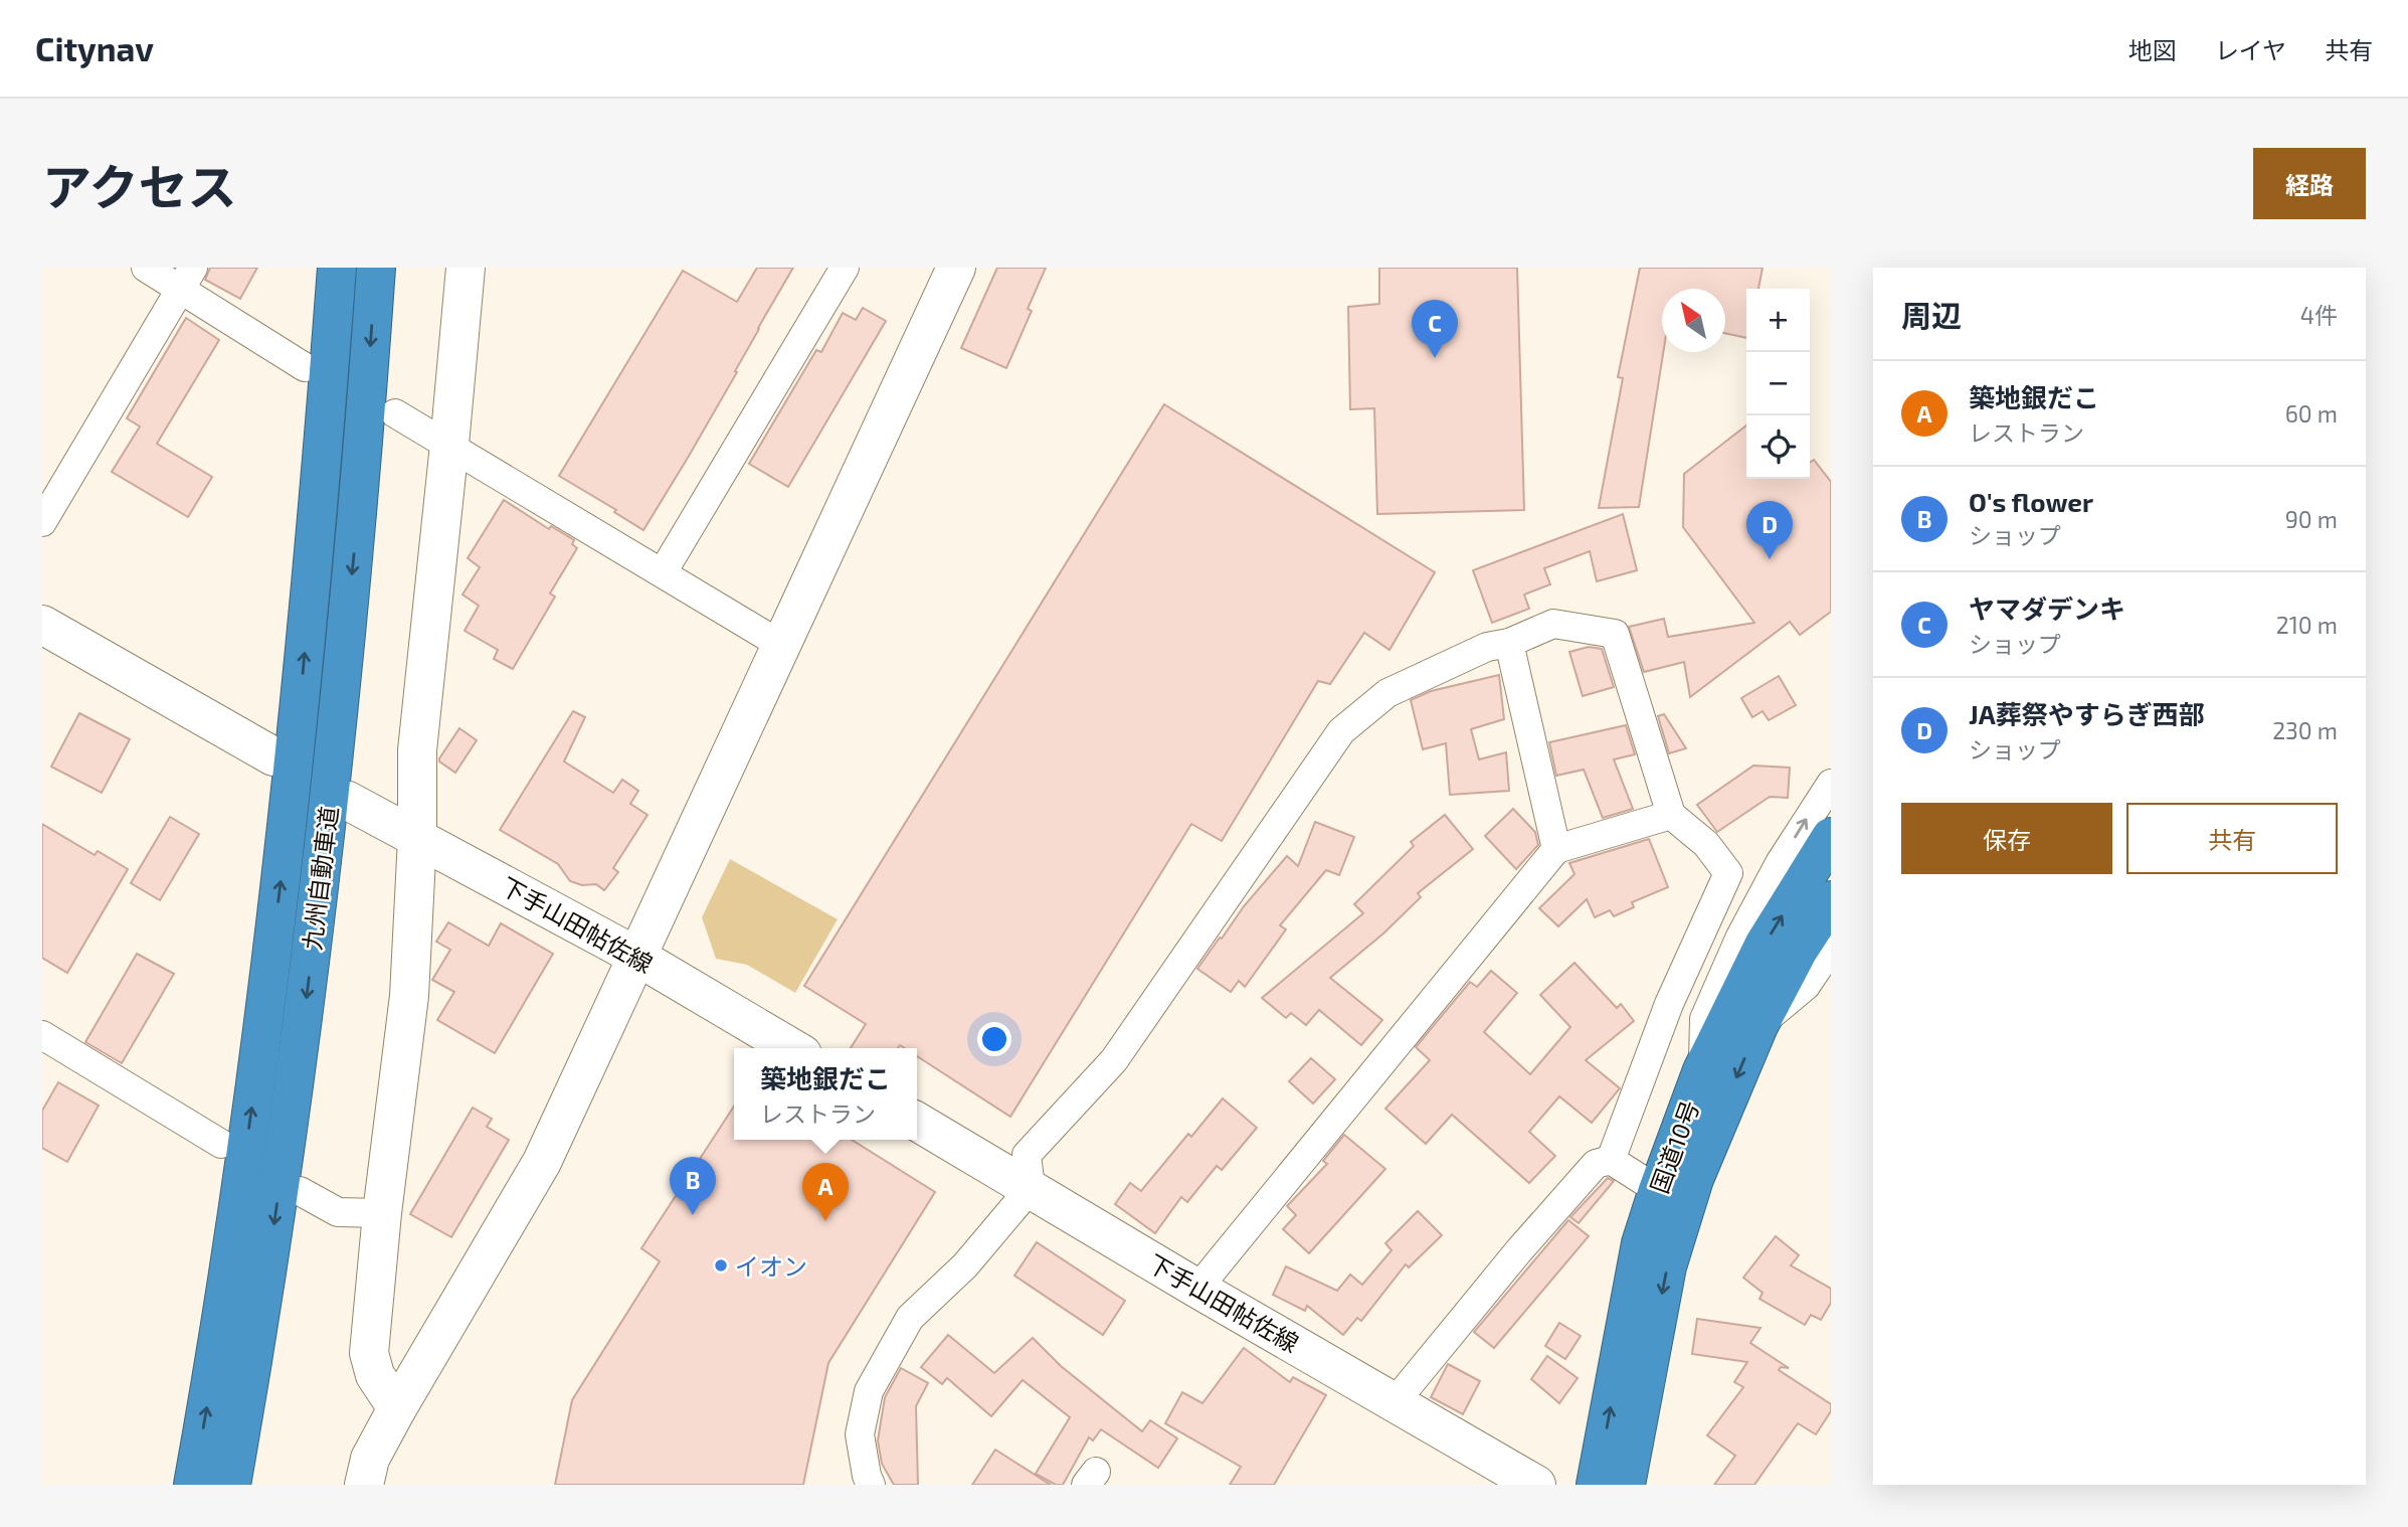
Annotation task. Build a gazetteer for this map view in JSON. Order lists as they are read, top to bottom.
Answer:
{
  "streets": {
    "highway": ["九州自動車道", "国道10号"],
    "street": ["下手山田帖佐線"]
  },
  "places": ["イオン"],
  "north": "top left",
  "page": {
    "header": "Citynav",
    "nav": ["地図", "レイヤ", "共有"],
    "title": "アクセス",
    "buttons": [
      "経路",
      ["保存", "共有"]
    ],
    "heading": ["周辺", "4件"],
    "map_buttons": ["+", "−"],
    "pins": [
      "C",
      "D",
      "B",
      "A"
    ],
    "list": [
      {
        "mark": "A",
        "name": "築地銀だこ",
        "note": "レストラン",
        "value": "60 m"
      },
      {
        "mark": "B",
        "name": "O's flower",
        "note": "ショップ",
        "value": "90 m"
      },
      {
        "mark": "C",
        "name": "ヤマダデンキ",
        "note": "ショップ",
        "value": "210 m"
      },
      {
        "mark": "D",
        "name": "JA葬祭やすらぎ西部",
        "note": "ショップ",
        "value": "230 m"
      }
    ],
    "popup": ["築地銀だこ", "レストラン"]
  }
}
